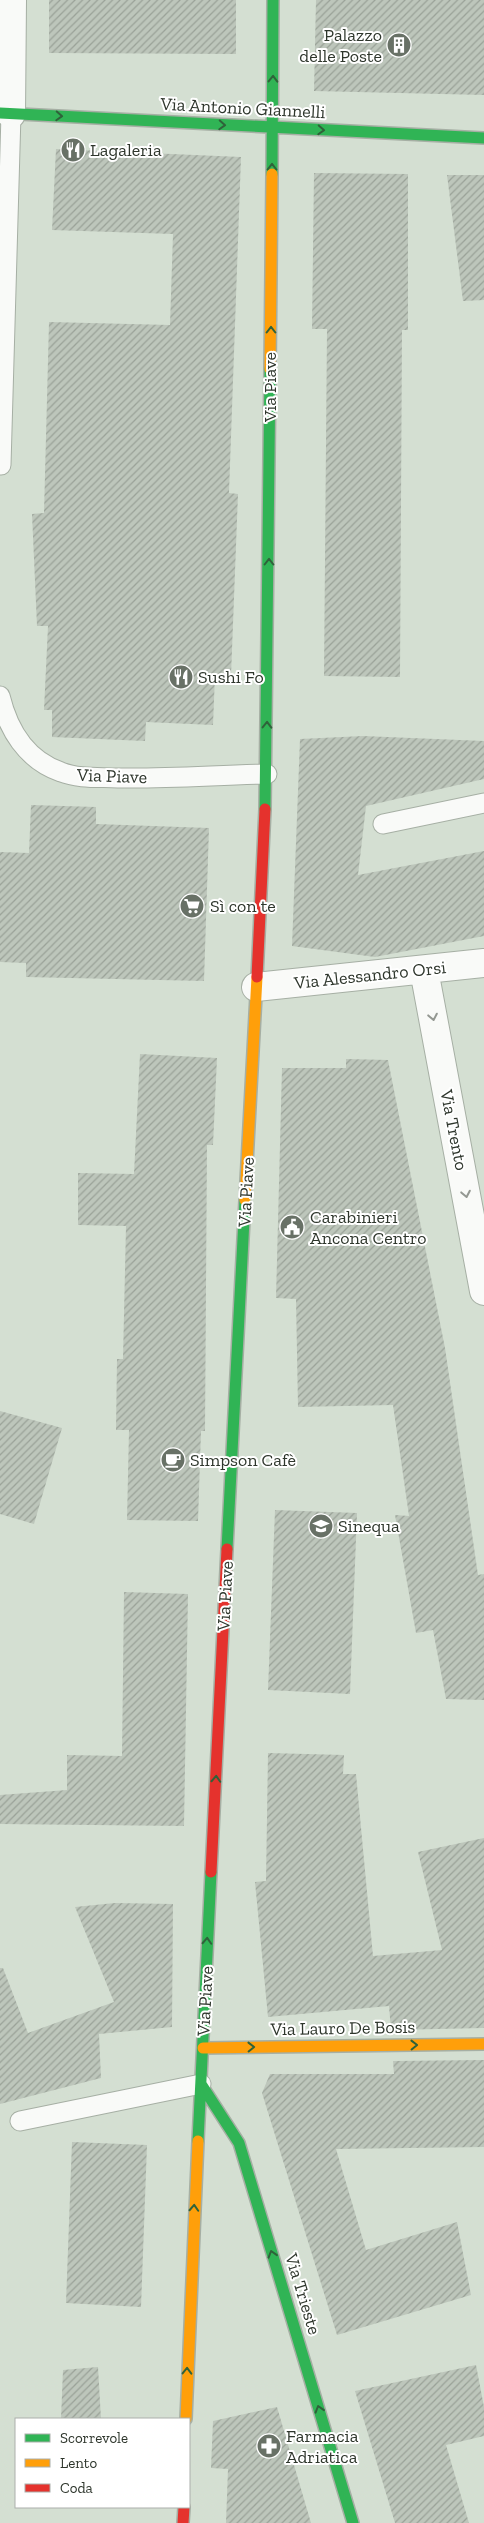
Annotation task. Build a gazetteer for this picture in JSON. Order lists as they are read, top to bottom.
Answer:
{
  "streets": {
    "main road": [
      "Via Antonio Giannelli",
      "Via Piave",
      "Via Lauro De Bosis",
      "Via Trieste"
    ],
    "street": ["Via Alessandro Orsi", "Via Trento"]
  },
  "crossings": [
    ["Via Antonio Giannelli", "Via Piave"],
    ["Via Piave", "Via Alessandro Orsi"],
    ["Via Piave", "Via Lauro De Bosis"],
    ["Via Piave", "Via Trieste"],
    ["Via Alessandro Orsi", "Via Trento"]
  ],
  "one_way": [
    "Via Antonio Giannelli",
    "Via Piave",
    "Via Trento",
    "Via Lauro De Bosis",
    "Via Trieste"
  ],
  "places": {
    "building": ["Palazzo delle Poste"],
    "restaurant": ["Lagaleria", "Sushi Fo"],
    "supermarket": ["Sì con te"],
    "public building": ["Carabinieri Ancona Centro"],
    "cafe": ["Simpson Cafè"],
    "school or university": ["Sinequa"],
    "pharmacy": ["Farmacia Adriatica"]
  },
  "legend": ["Scorrevole", "Lento", "Coda"]
}
